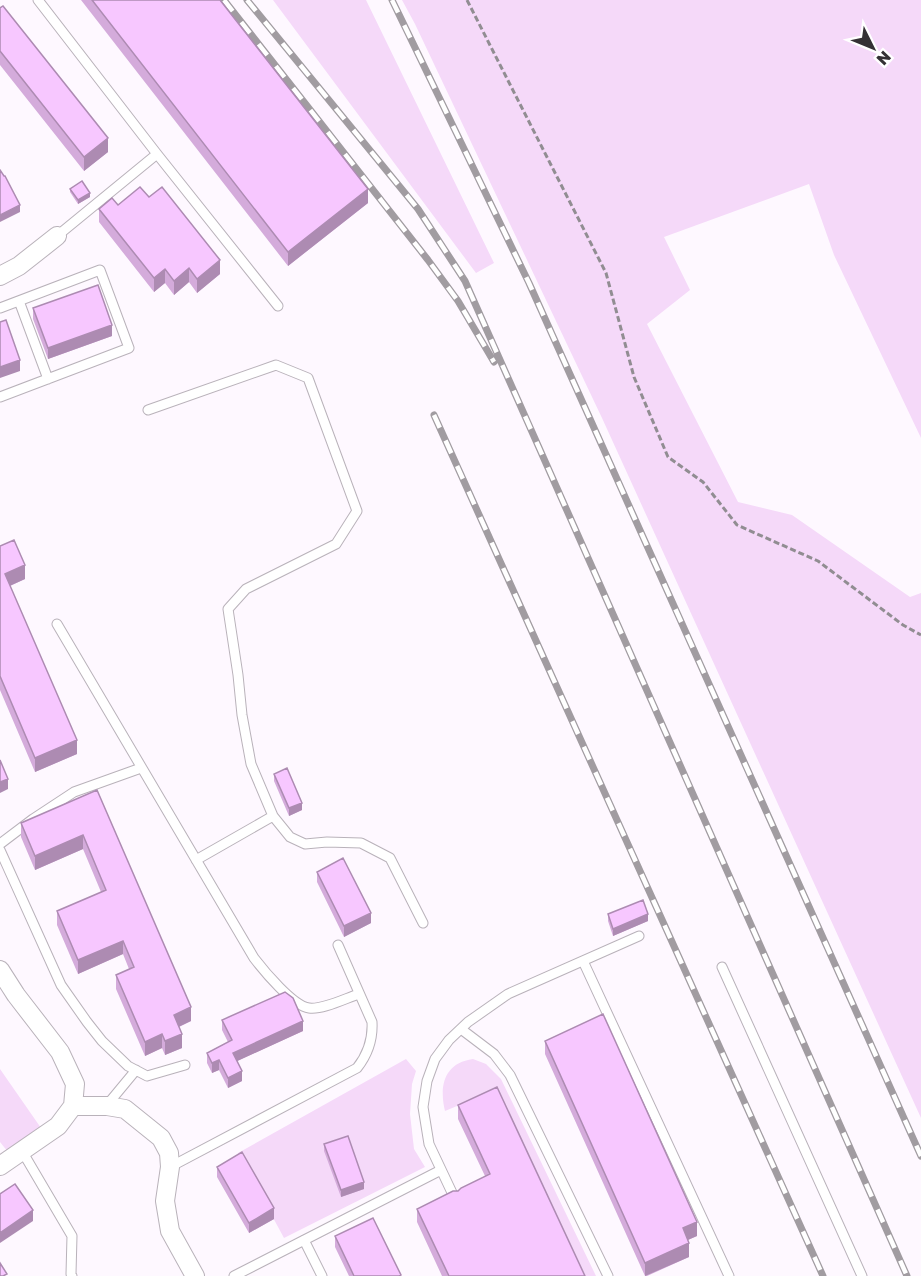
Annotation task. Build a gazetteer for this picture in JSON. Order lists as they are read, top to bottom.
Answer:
{
  "north": "bottom right"
}
